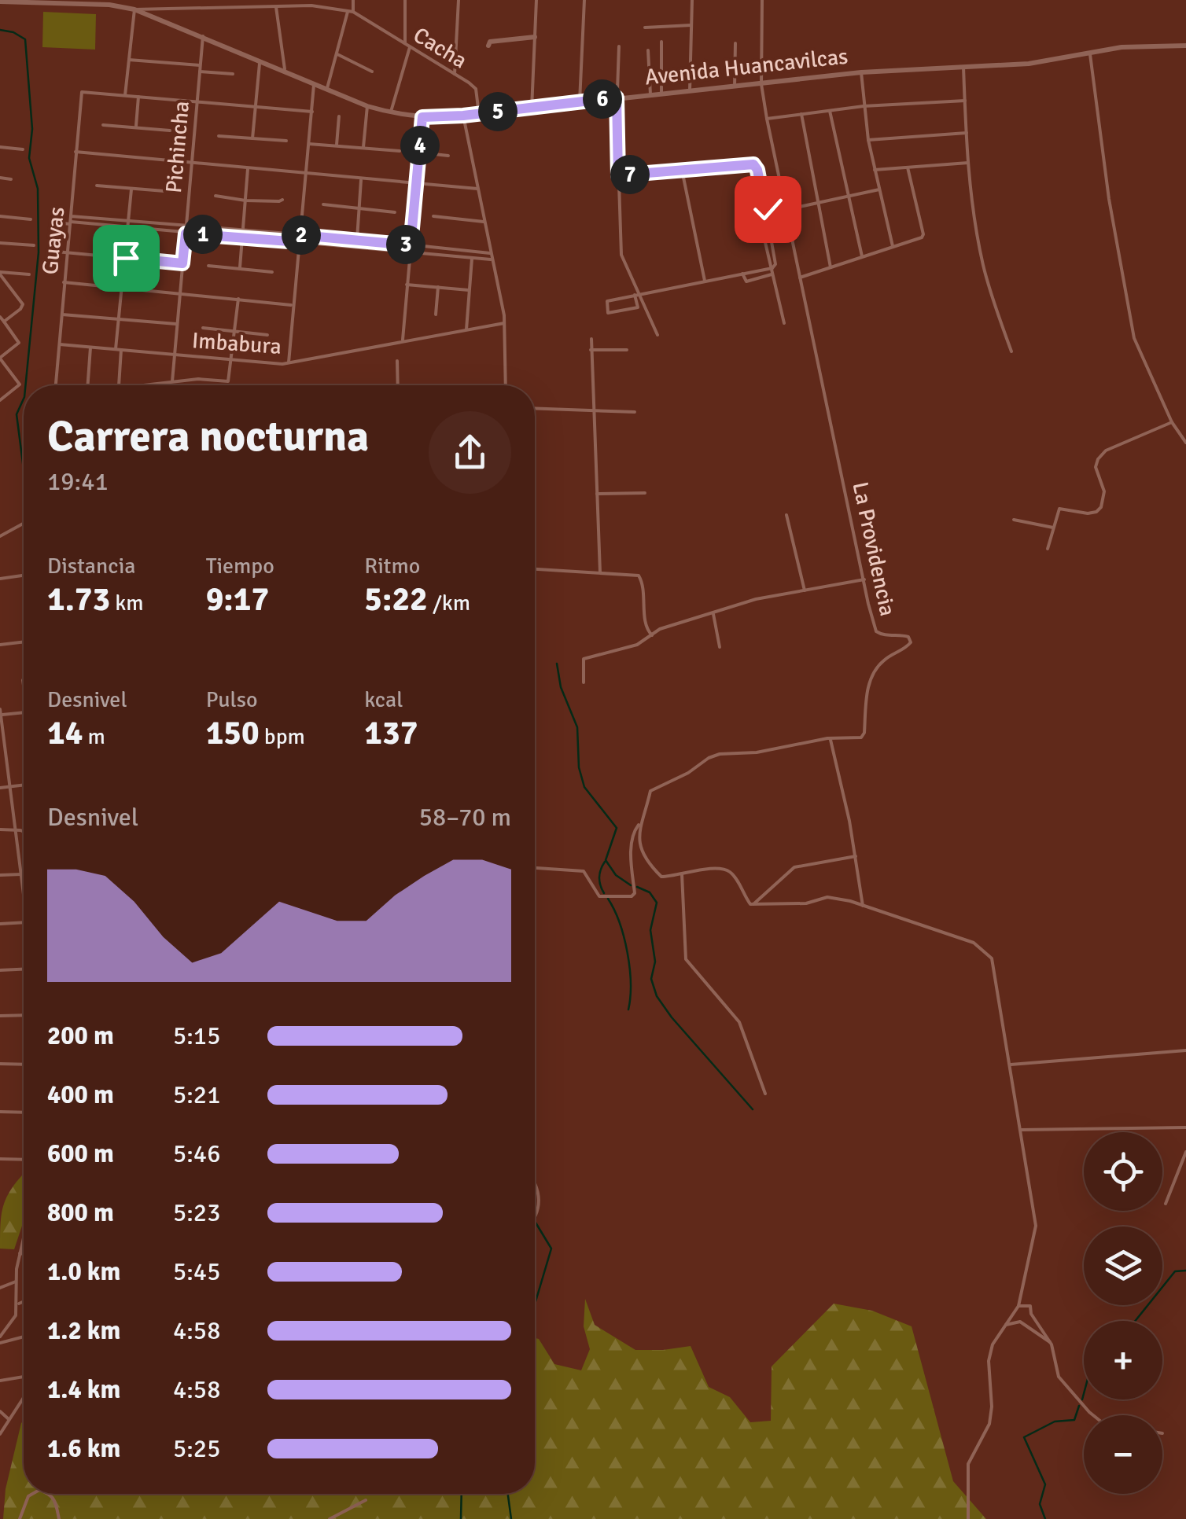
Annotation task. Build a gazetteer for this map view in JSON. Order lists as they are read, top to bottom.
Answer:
{
  "streets": {
    "street": [
      "Cacha",
      "Avenida Huancavilcas",
      "Pichincha",
      "Guayas",
      "Imbabura",
      "La Providencia"
    ]
  },
  "crossings": [
    ["Cacha", "Avenida Huancavilcas"],
    ["Avenida Huancavilcas", "Pichincha"],
    ["Avenida Huancavilcas", "La Providencia"],
    ["Pichincha", "Imbabura"],
    ["Guayas", "Imbabura"]
  ],
  "page": {
    "pins": [
      "6",
      "5",
      "4",
      "7",
      "1",
      "2",
      "3"
    ],
    "heading": ["Carrera nocturna", "19:41"],
    "stats": [
      ["Distancia", "1.73 km"],
      ["Tiempo", "9:17"],
      ["Ritmo", "5:22 /km"],
      ["Desnivel", "14 m"],
      ["Pulso", "150 bpm"],
      ["kcal", "137"]
    ],
    "chart": ["Desnivel", "58–70 m"],
    "list": [
      {
        "name": "200 m",
        "note": "5:15"
      },
      {
        "name": "400 m",
        "note": "5:21"
      },
      {
        "name": "600 m",
        "note": "5:46"
      },
      {
        "name": "800 m",
        "note": "5:23"
      },
      {
        "name": "1.0 km",
        "note": "5:45"
      },
      {
        "name": "1.2 km",
        "note": "4:58"
      },
      {
        "name": "1.4 km",
        "note": "4:58"
      },
      {
        "name": "1.6 km",
        "note": "5:25"
      }
    ],
    "map_buttons": ["+", "−"]
  }
}
